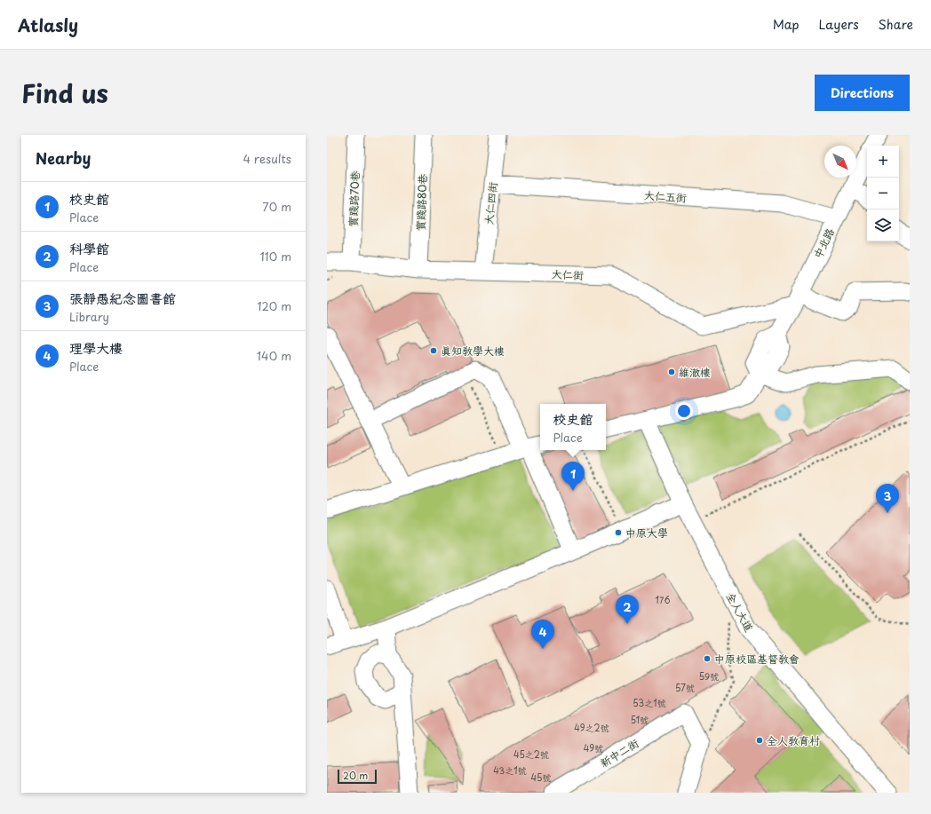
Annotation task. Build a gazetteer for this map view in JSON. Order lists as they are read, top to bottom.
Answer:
{
  "streets": {
    "street": [
      "大仁五街",
      "實踐路70巷",
      "實踐路80巷",
      "大仁四街",
      "中北路",
      "大仁街",
      "全人大道",
      "新中二街"
    ]
  },
  "crossings": [
    ["大仁五街", "大仁四街"],
    ["大仁五街", "中北路"],
    ["實踐路70巷", "大仁街"],
    ["實踐路80巷", "大仁街"],
    ["大仁四街", "大仁街"],
    ["中北路", "大仁街"]
  ],
  "places": [
    "真知教學大樓",
    "維澈樓",
    "中原大學",
    "中原校區基督教會",
    "全人教育村"
  ],
  "house_numbers": [
    "176",
    "59號",
    "57號",
    "53之1號",
    "51號",
    "49之2號",
    "49號",
    "45之2號",
    "43之1號",
    "45號"
  ],
  "scale_bar": "20 m",
  "north": "bottom right",
  "page": {
    "header": "Atlasly",
    "nav": ["Map", "Layers", "Share"],
    "title": "Find us",
    "buttons": "Directions",
    "heading": ["Nearby", "4 results"],
    "map_buttons": ["+", "−"],
    "list": [
      {
        "mark": "1",
        "name": "校史館",
        "note": "Place",
        "value": "70 m"
      },
      {
        "mark": "2",
        "name": "科學館",
        "note": "Place",
        "value": "110 m"
      },
      {
        "mark": "3",
        "name": "張靜愚紀念圖書館",
        "note": "Library",
        "value": "120 m"
      },
      {
        "mark": "4",
        "name": "理學大樓",
        "note": "Place",
        "value": "140 m"
      }
    ],
    "popup": ["校史館", "Place"],
    "pins": [
      "1",
      "3",
      "2",
      "4"
    ],
    "scale": "20 m"
  }
}
